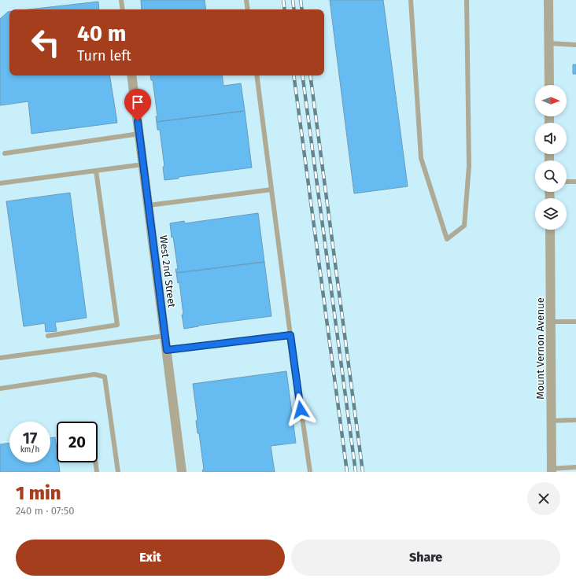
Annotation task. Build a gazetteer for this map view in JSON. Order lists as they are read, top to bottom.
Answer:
{
  "streets": {
    "street": ["West 2nd Street", "Mount Vernon Avenue"]
  },
  "north": "right",
  "page": {
    "turn": ["40 m", "Turn left"],
    "speed": "17 km/h",
    "limit": "20",
    "heading": ["1 min", "240 m · 07:50"],
    "buttons": ["Exit", "Share"]
  }
}
